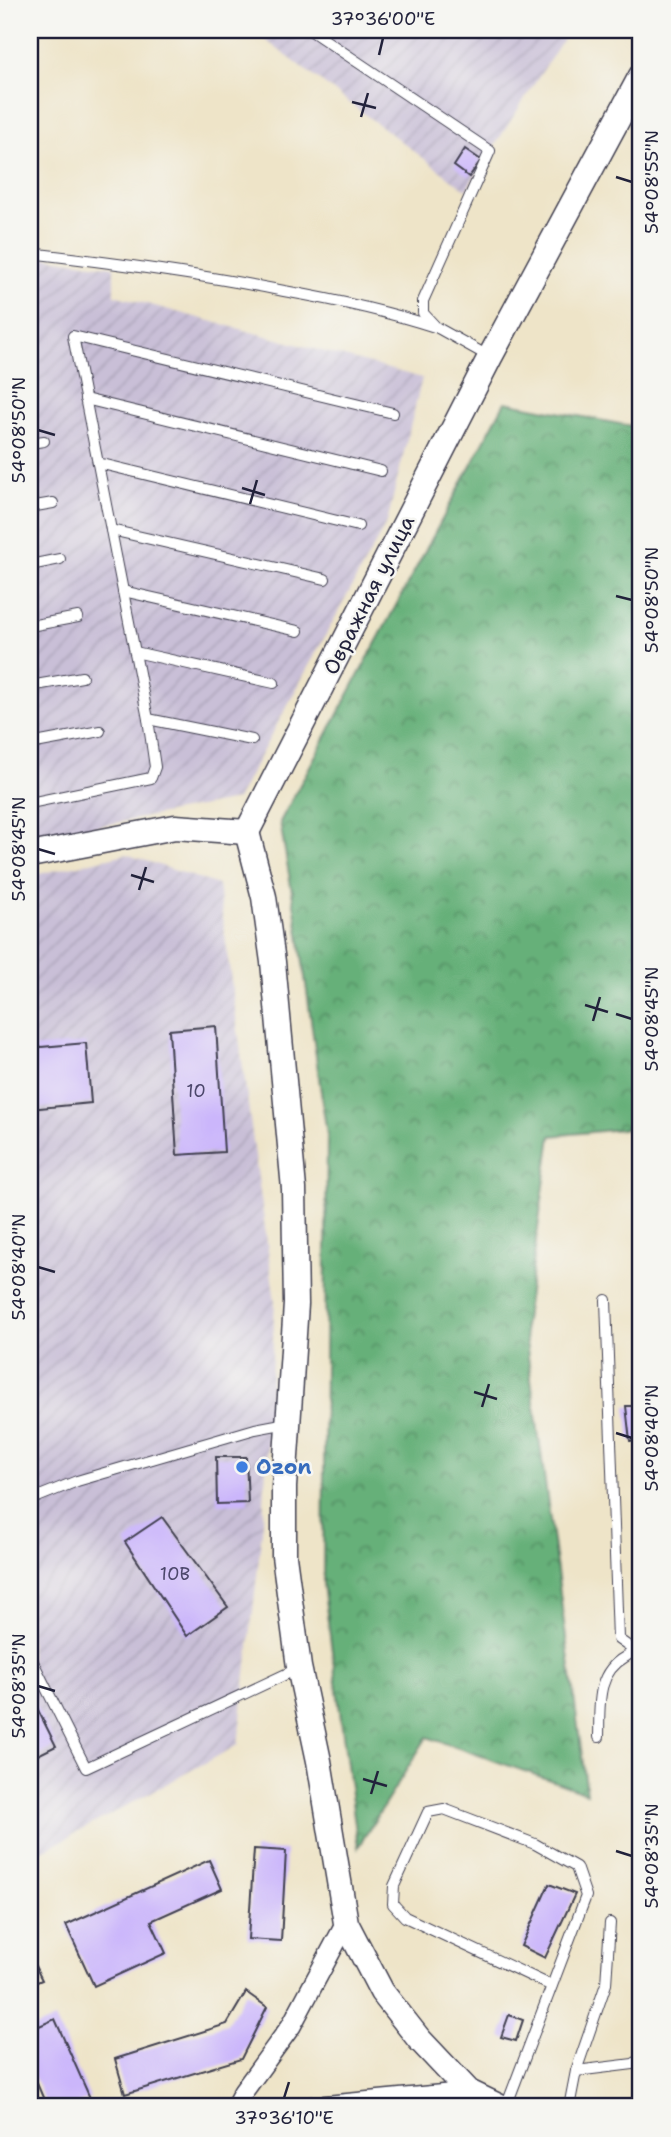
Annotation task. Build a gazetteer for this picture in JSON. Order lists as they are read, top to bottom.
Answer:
{
  "streets": {
    "street": ["Овражная улица"]
  },
  "places": ["Ozon"],
  "house_numbers": ["10", "10В"],
  "coordinates": [
    "37°36'00\"E",
    "54°08'55\"N",
    "54°08'50\"N",
    "54°08'45\"N",
    "54°08'40\"N",
    "54°08'35\"N",
    "37°36'10\"E"
  ]
}
